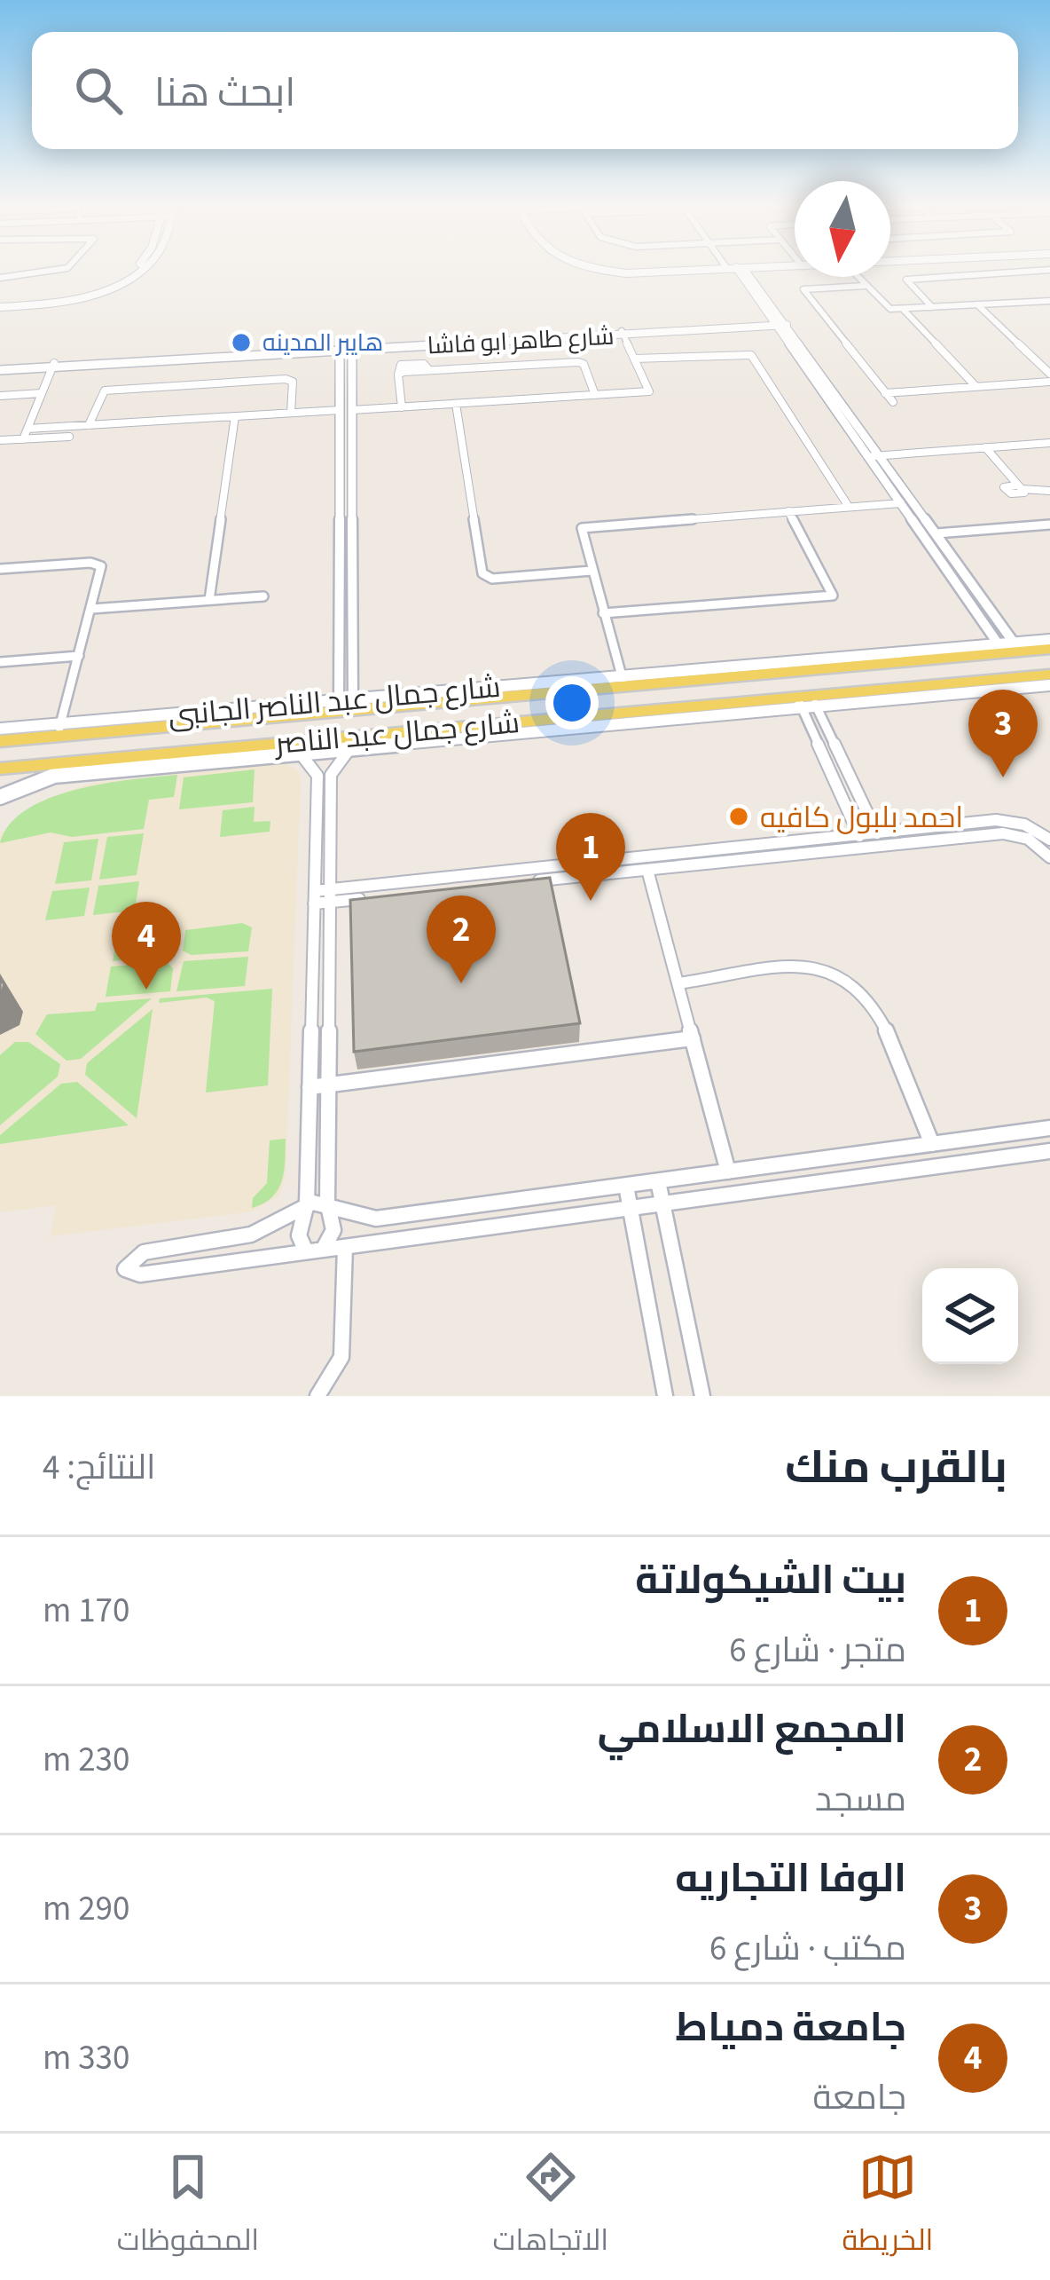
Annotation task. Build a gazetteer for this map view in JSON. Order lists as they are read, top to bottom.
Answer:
{
  "streets": {
    "main road": ["شارع جمال عبد الناصر الجانبى", "شارع جمال عبد الناصر"],
    "street": ["شارع طاهر ابو فاشا"]
  },
  "crossings": [
    ["شارع جمال عبد الناصر الجانبى", "شارع جمال عبد الناصر"]
  ],
  "places": ["هايبر المدينه", "احمد بلبول كافيه"],
  "north": "bottom",
  "page": {
    "search": "ابحث هنا",
    "pins": [
      "3",
      "1",
      "2",
      "4"
    ],
    "heading": ["بالقرب منك", "النتائج: 4"],
    "list": [
      {
        "mark": "1",
        "name": "بيت الشيكولاتة",
        "note": "متجر · شارع 6",
        "value": "170 m"
      },
      {
        "mark": "2",
        "name": "المجمع الاسلامي",
        "note": "مسجد",
        "value": "230 m"
      },
      {
        "mark": "3",
        "name": "الوفا التجاريه",
        "note": "مكتب · شارع 6",
        "value": "290 m"
      },
      {
        "mark": "4",
        "name": "جامعة دمياط",
        "note": "جامعة",
        "value": "330 m"
      }
    ],
    "nav": ["الخريطة", "الاتجاهات", "المحفوظات"]
  }
}
